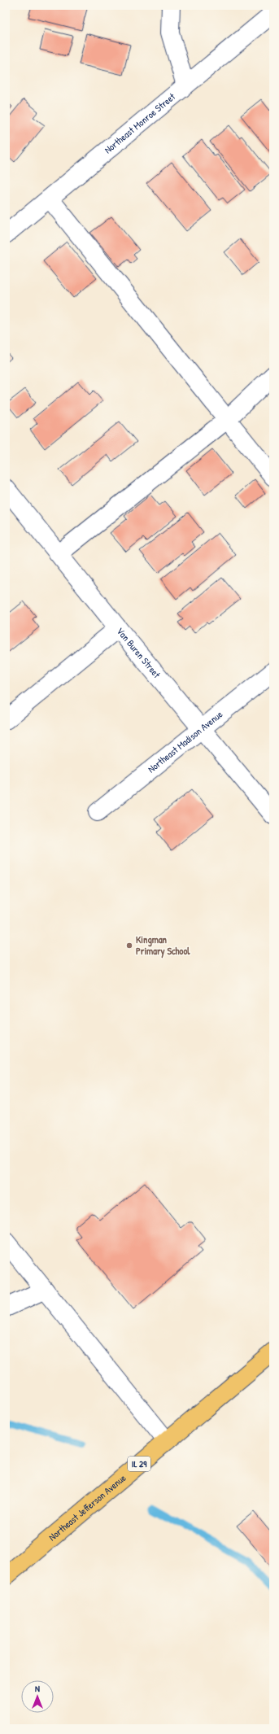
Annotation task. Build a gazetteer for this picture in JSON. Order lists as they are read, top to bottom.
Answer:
{
  "streets": {
    "main road": ["IL 29", "Northeast Jefferson Avenue"],
    "street": ["Northeast Monroe Street", "Van Buren Street", "Northeast Madison Avenue"]
  },
  "crossings": [
    ["Van Buren Street", "Northeast Madison Avenue"]
  ],
  "places": ["Kingman Primary School"],
  "north": "top"
}
